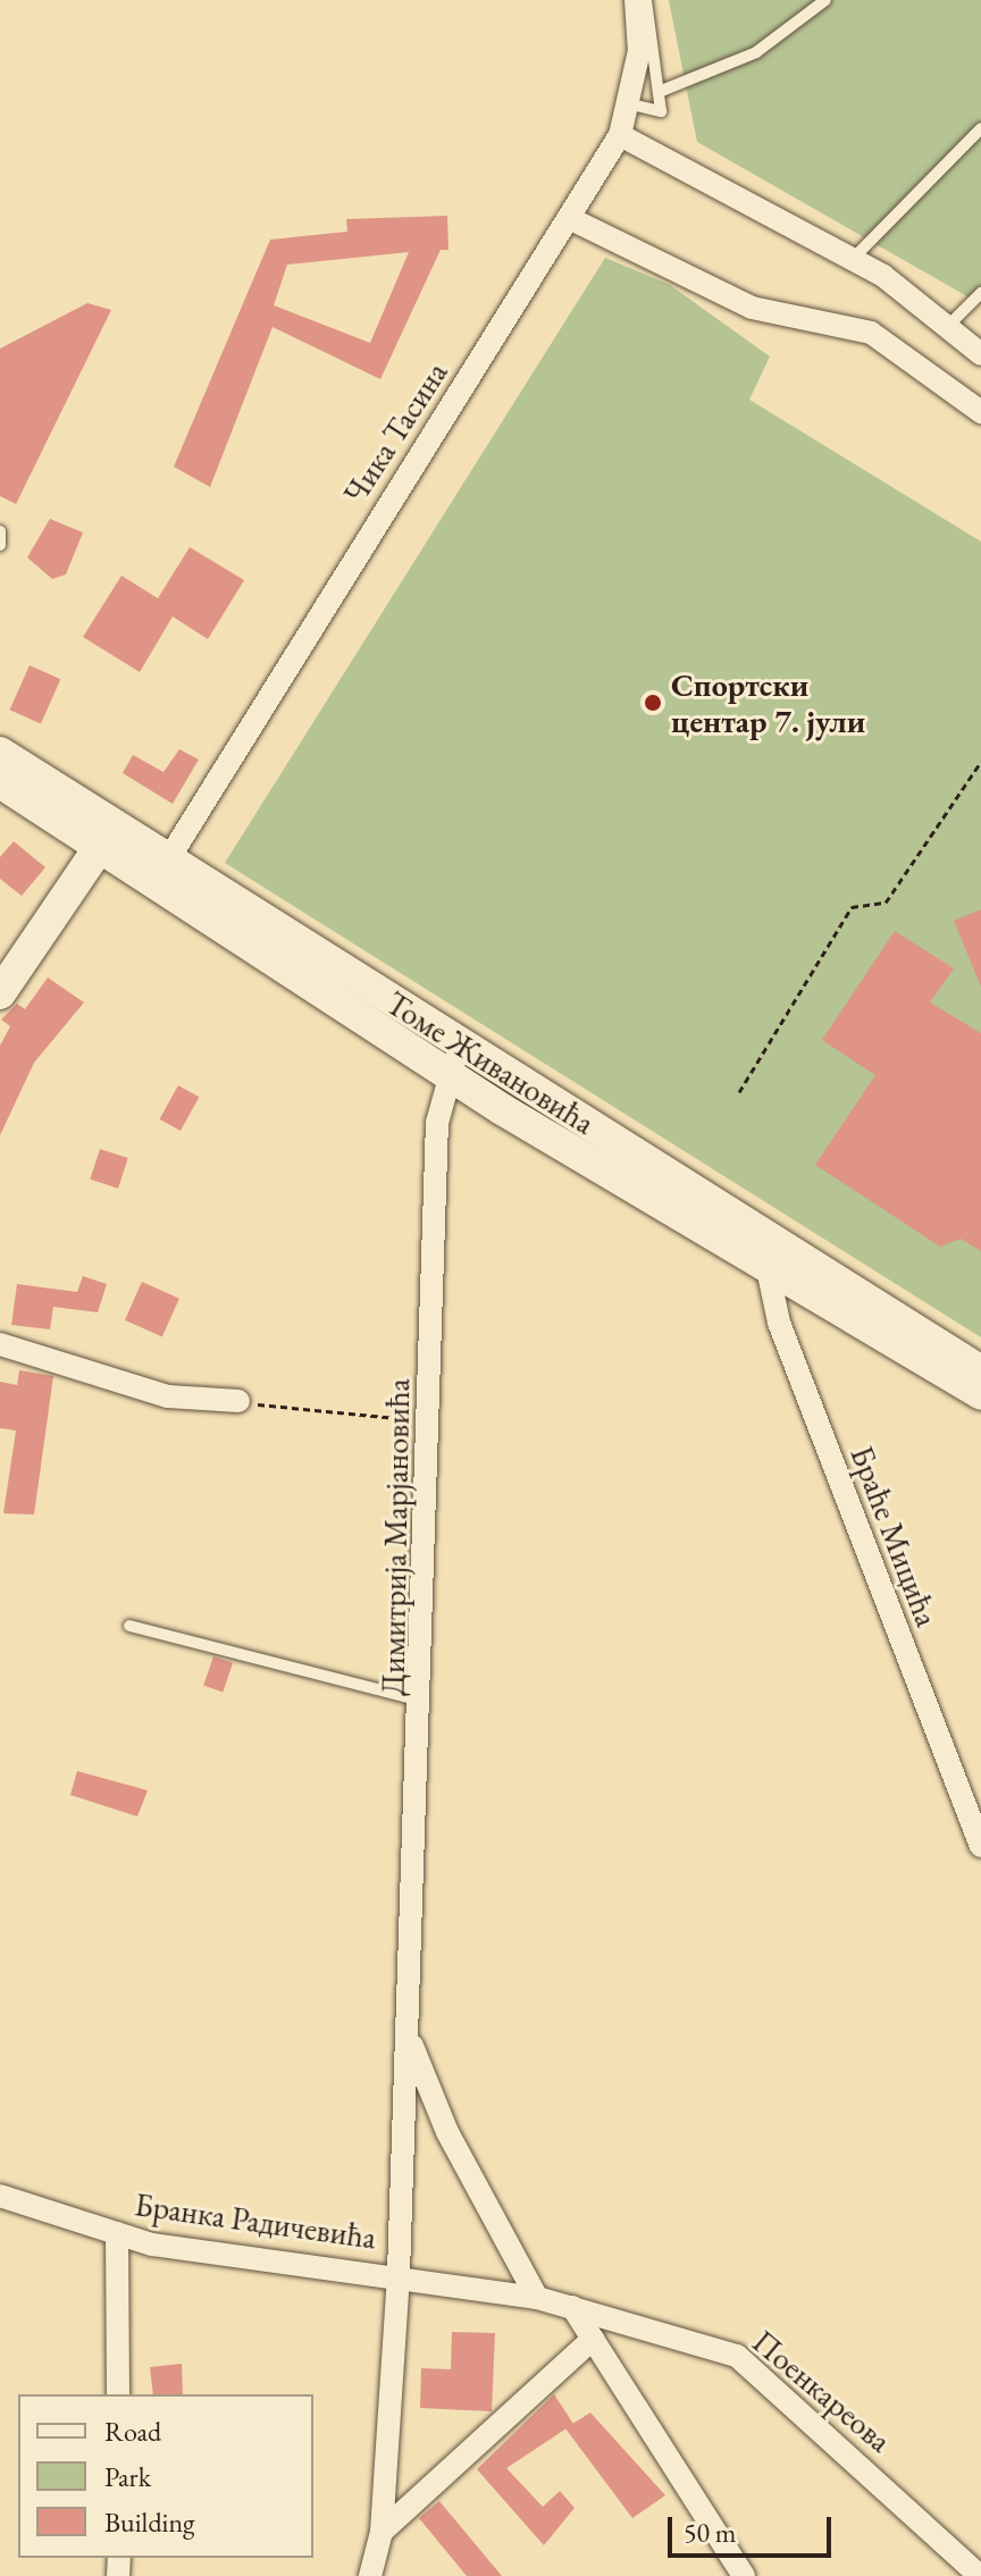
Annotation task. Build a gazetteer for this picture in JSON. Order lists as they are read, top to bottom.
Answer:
{
  "streets": {
    "main road": ["Томе Живановића"],
    "street": [
      "Чика Тасина",
      "Браће Мицића",
      "Димитрија Марјановића",
      "Бранка Радичевића",
      "Поенкареова"
    ]
  },
  "crossings": [
    ["Чика Тасина", "Томе Живановића"],
    ["Томе Живановића", "Браће Мицића"],
    ["Томе Живановића", "Димитрија Марјановића"],
    ["Димитрија Марјановића", "Бранка Радичевића"],
    ["Димитрија Марјановића", "Поенкареова"]
  ],
  "places": ["Спортски центар 7. јули"],
  "legend": ["Road", "Park", "Building"],
  "scale_bar": "50 m"
}
